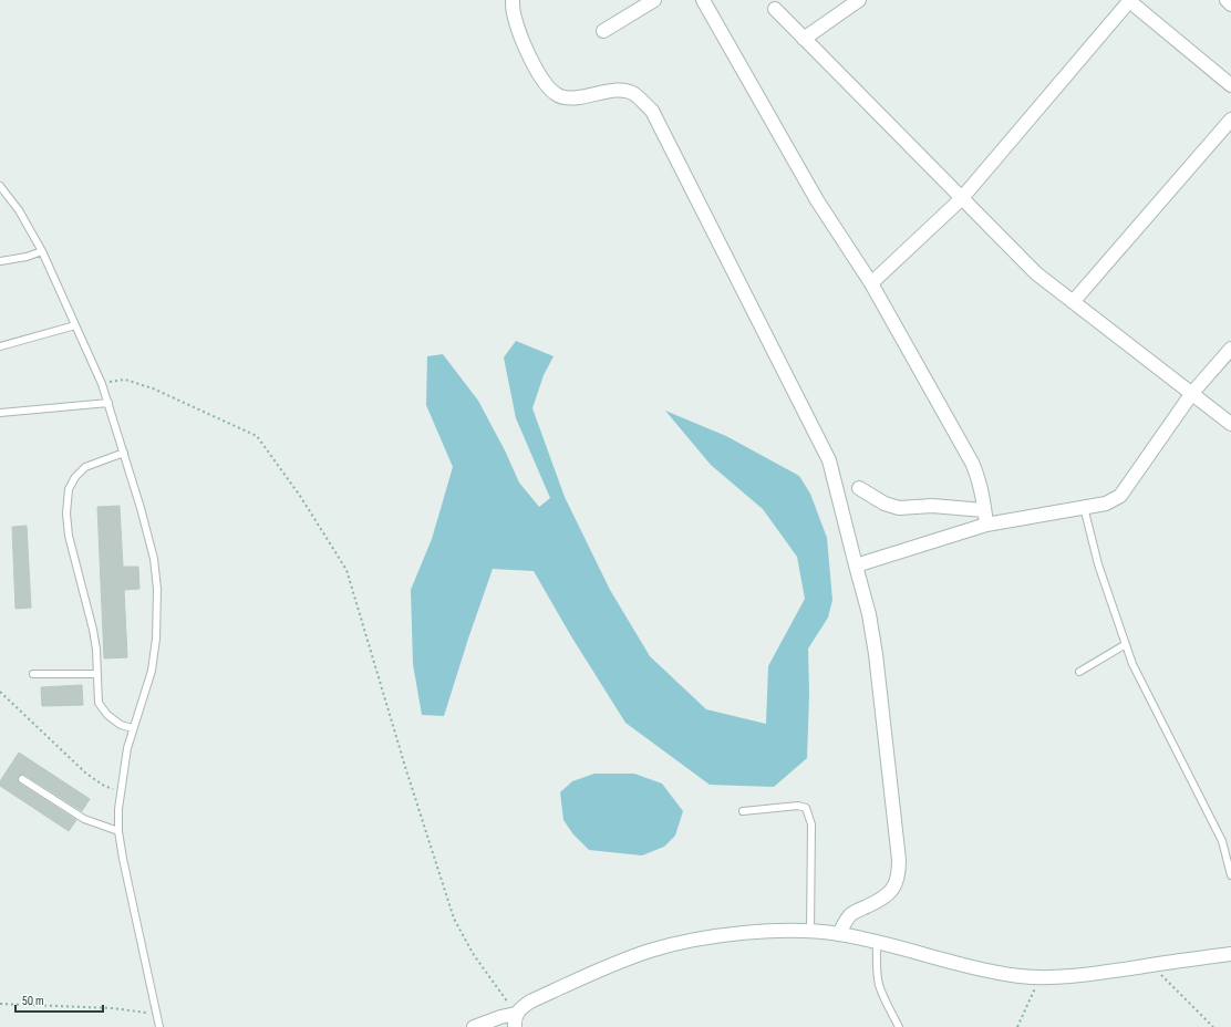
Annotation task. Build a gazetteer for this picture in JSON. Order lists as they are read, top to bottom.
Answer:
{
  "scale_bar": "50 m"
}
